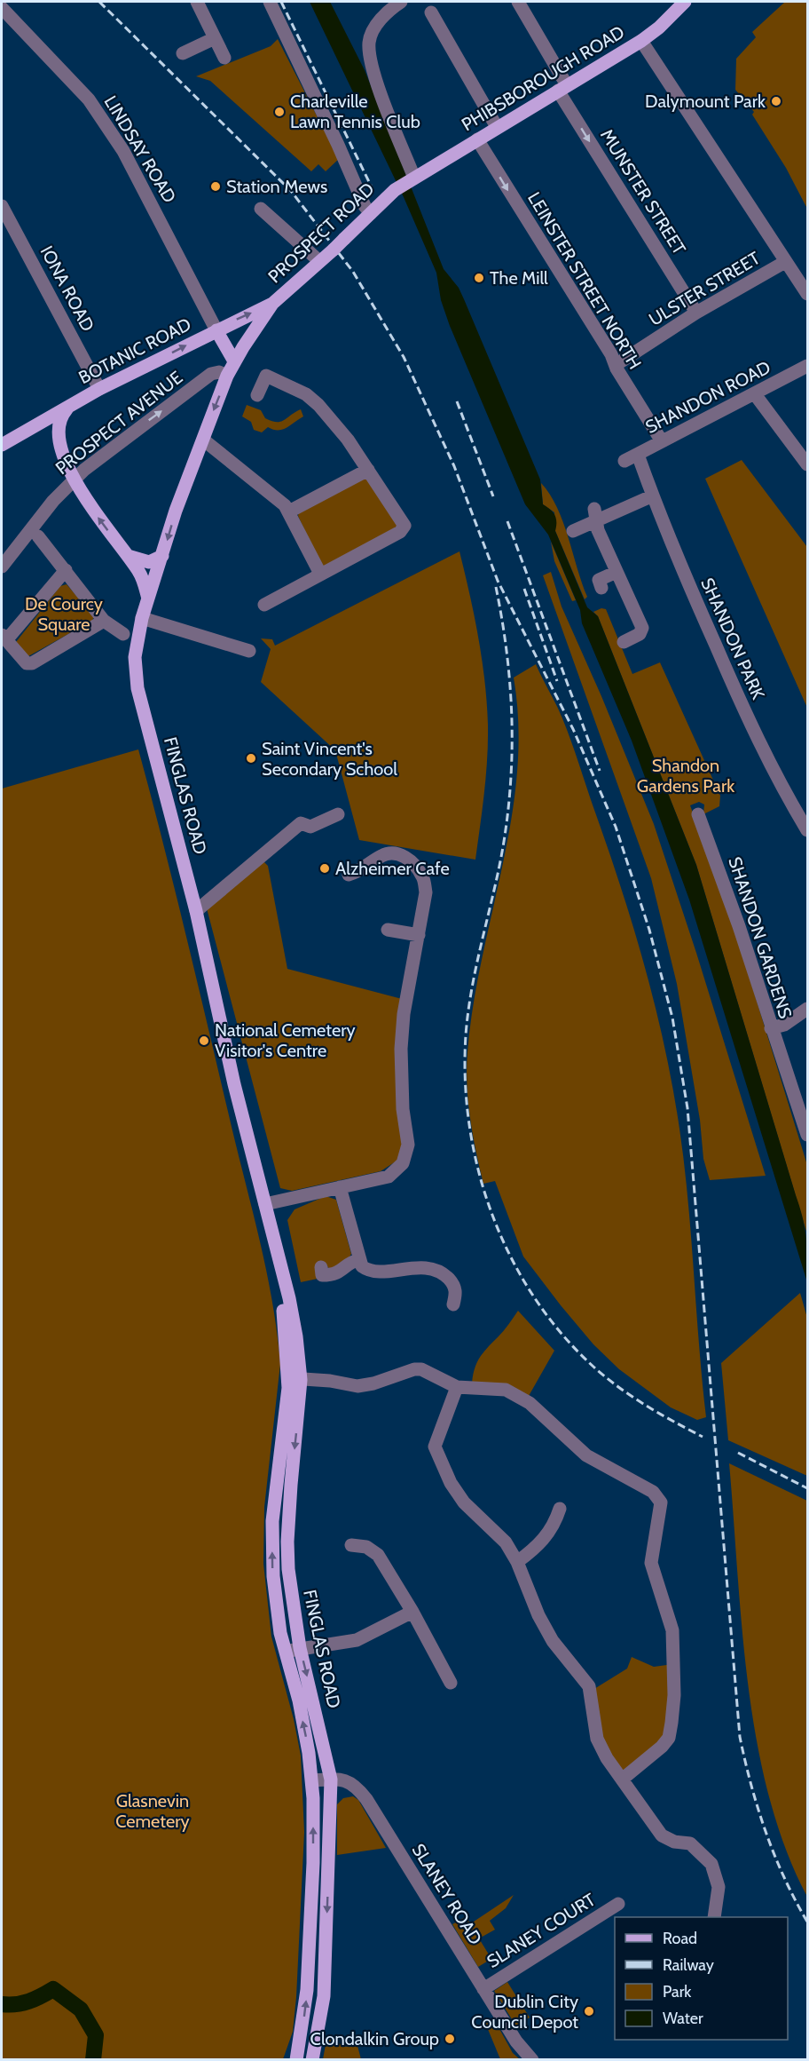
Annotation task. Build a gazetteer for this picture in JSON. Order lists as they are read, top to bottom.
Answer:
{
  "streets": {
    "main road": [
      "PHIBSBOROUGH ROAD",
      "PROSPECT ROAD",
      "BOTANIC ROAD",
      "FINGLAS ROAD"
    ],
    "street": [
      "LINDSAY ROAD",
      "MUNSTER STREET",
      "LEINSTER STREET NORTH",
      "IONA ROAD",
      "ULSTER STREET",
      "SHANDON ROAD",
      "PROSPECT AVENUE",
      "SHANDON PARK",
      "SHANDON GARDENS",
      "SLANEY ROAD",
      "SLANEY COURT"
    ]
  },
  "crossings": [
    ["PHIBSBOROUGH ROAD", "MUNSTER STREET"],
    ["PHIBSBOROUGH ROAD", "PROSPECT ROAD"],
    ["PHIBSBOROUGH ROAD", "LEINSTER STREET NORTH"],
    ["LINDSAY ROAD", "PROSPECT ROAD"],
    ["LINDSAY ROAD", "BOTANIC ROAD"],
    ["MUNSTER STREET", "ULSTER STREET"],
    ["PROSPECT ROAD", "BOTANIC ROAD"],
    ["PROSPECT ROAD", "FINGLAS ROAD"],
    ["LEINSTER STREET NORTH", "ULSTER STREET"],
    ["LEINSTER STREET NORTH", "SHANDON ROAD"],
    ["IONA ROAD", "BOTANIC ROAD"],
    ["SHANDON ROAD", "SHANDON PARK"],
    ["PROSPECT AVENUE", "FINGLAS ROAD"],
    ["FINGLAS ROAD", "SLANEY ROAD"],
    ["SLANEY ROAD", "SLANEY COURT"]
  ],
  "one_way": ["LEINSTER STREET NORTH", "BOTANIC ROAD", "PROSPECT AVENUE"],
  "parks": ["De Courcy Square", "Shandon Gardens Park", "Glasnevin Cemetery"],
  "places": [
    "Dalymount Park",
    "Charleville Lawn Tennis Club",
    "Station Mews",
    "The Mill",
    "Saint Vincent's Secondary School",
    "Alzheimer Cafe",
    "National Cemetery Visitor's Centre",
    "Dublin City Council Depot",
    "Clondalkin Group"
  ],
  "legend": [
    "Road",
    "Railway",
    "Park",
    "Water"
  ]
}
